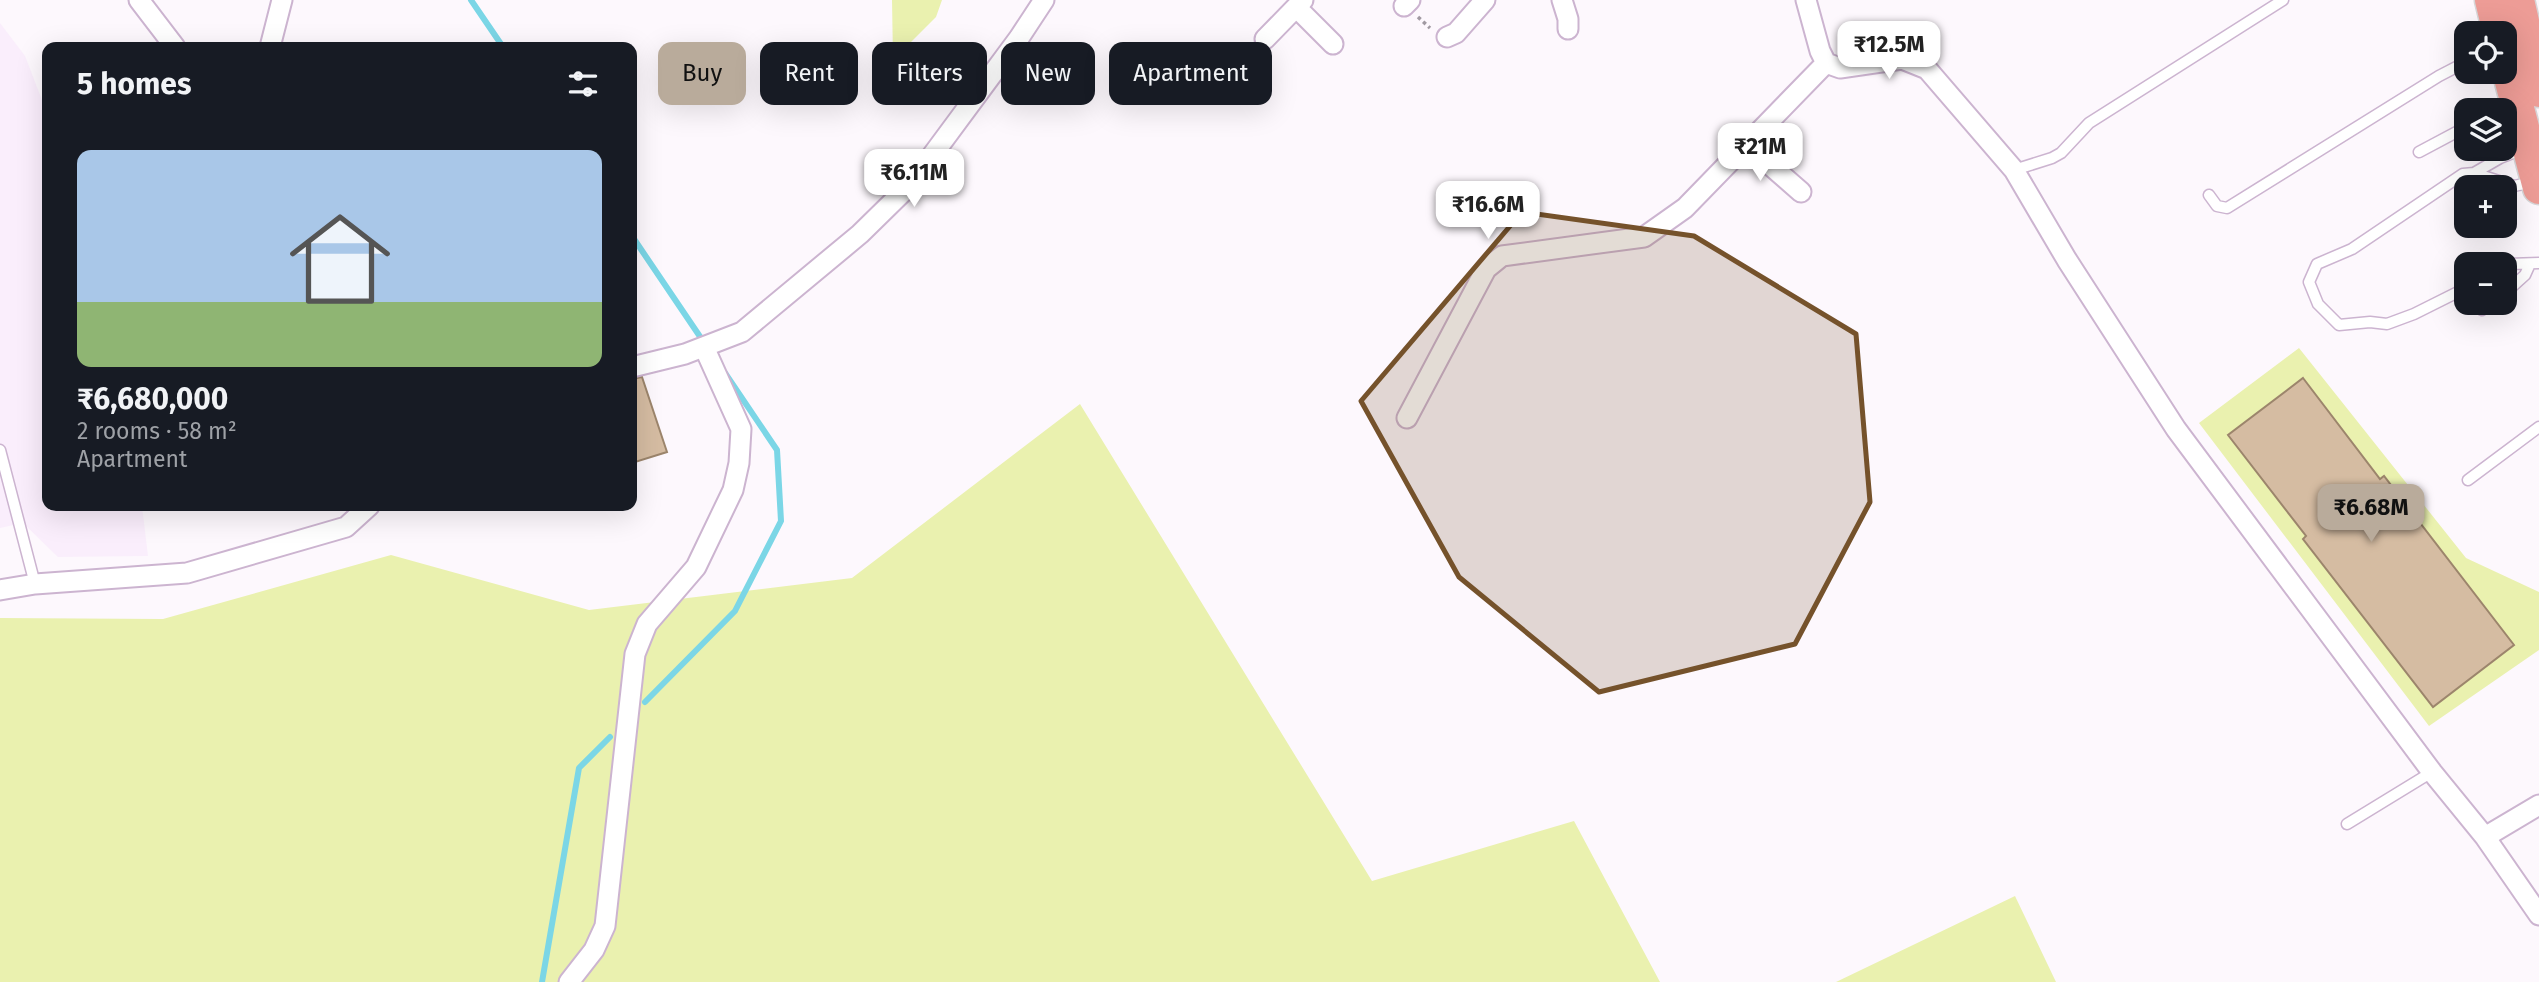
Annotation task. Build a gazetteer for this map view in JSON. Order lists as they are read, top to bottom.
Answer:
{
  "page": {
    "map_buttons": ["+", "−"],
    "price": [
      "₹12.5M",
      "₹21M",
      "₹6.11M",
      "₹16.6M",
      "₹6.68M"
    ],
    "chip": [
      "Buy",
      "Rent",
      "Filters",
      "New",
      "Apartment"
    ],
    "heading": "5 homes",
    "list": [
      {
        "name": "₹6,680,000",
        "note": "2 rooms · 58 m² · Apartment"
      }
    ]
  }
}
